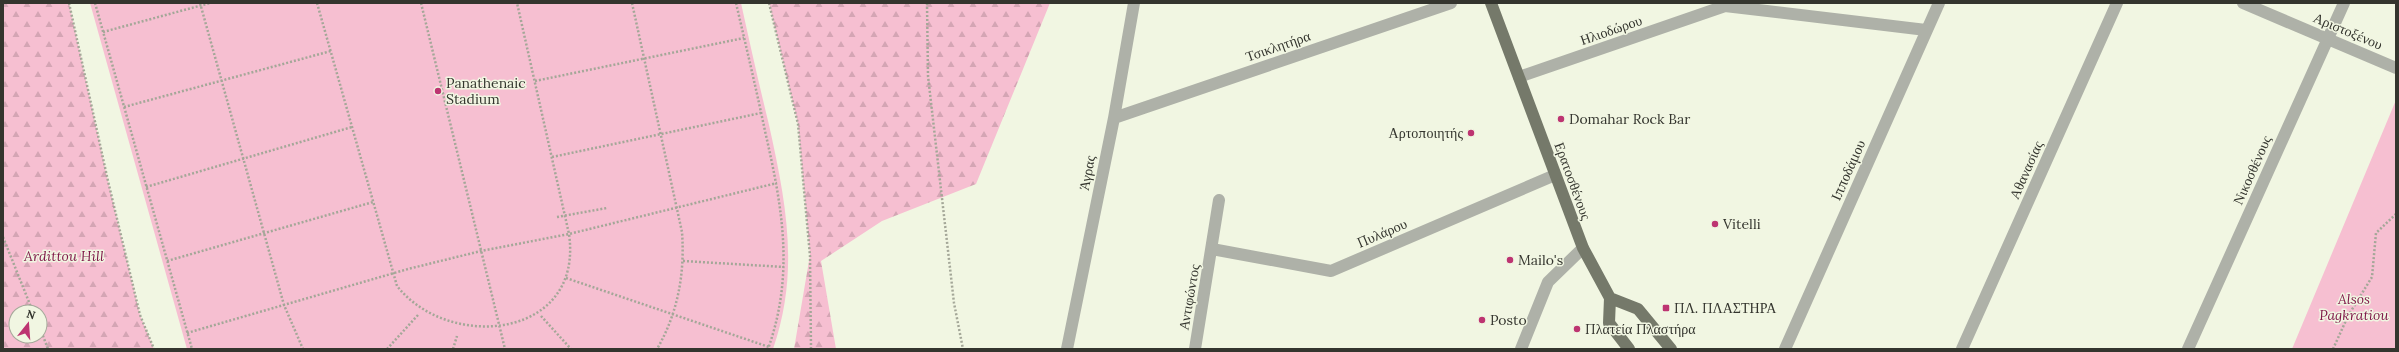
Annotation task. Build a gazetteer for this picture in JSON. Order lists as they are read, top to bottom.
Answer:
{
  "streets": {
    "main road": ["Ερατοσθένους"],
    "street": [
      "Ηλιοδώρου",
      "Αριστοξένου",
      "Τσικλητήρα",
      "Ιπποδάμου",
      "Αθανασίας",
      "Νικοσθένους",
      "Άγρας",
      "Πυλάρου",
      "Αντιφώντος"
    ]
  },
  "crossings": [
    ["Ηλιοδώρου", "Ιπποδάμου"],
    ["Ηλιοδώρου", "Ερατοσθένους"],
    ["Αριστοξένου", "Νικοσθένους"],
    ["Τσικλητήρα", "Άγρας"],
    ["Ερατοσθένους", "Πυλάρου"],
    ["Πυλάρου", "Αντιφώντος"]
  ],
  "parks": ["Ardittou Hill", "Alsos Pagkratiou"],
  "places": {
    "other": [
      "Panathenaic Stadium",
      "Domahar Rock Bar",
      "Αρτοποιητής",
      "Vitelli",
      "Mailo's",
      "Posto",
      "Πλατεία Πλαστήρα"
    ],
    "transit": ["ΠΛ. ΠΛΑΣΤΗΡΑ"]
  },
  "north": "top"
}
